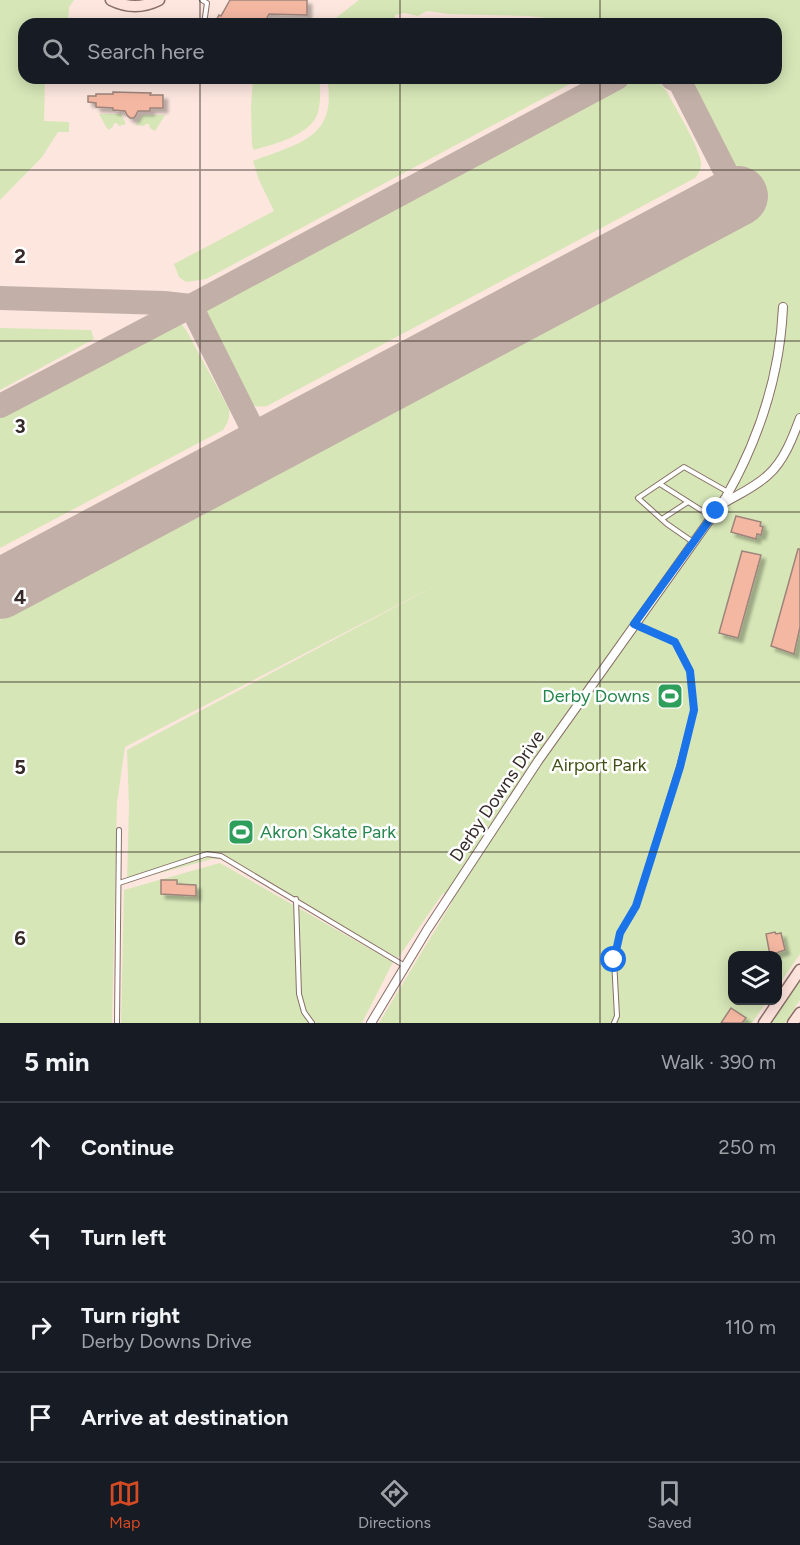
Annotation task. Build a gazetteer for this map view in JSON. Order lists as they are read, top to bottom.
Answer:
{
  "streets": {
    "street": ["Derby Downs Drive"]
  },
  "parks": ["Airport Park"],
  "places": {
    "sports": ["Derby Downs", "Akron Skate Park"]
  },
  "page": {
    "search": "Search here",
    "heading": ["5 min", "Walk · 390 m"],
    "list": [
      ["Continue", "250 m"],
      ["Turn left", "30 m"],
      ["Turn right", "Derby Downs Drive", "110 m"],
      "Arrive at destination"
    ],
    "nav": ["Map", "Directions", "Saved"]
  },
  "grid": {
    "rows": [
      "2",
      "3",
      "4",
      "5",
      "6"
    ]
  }
}
